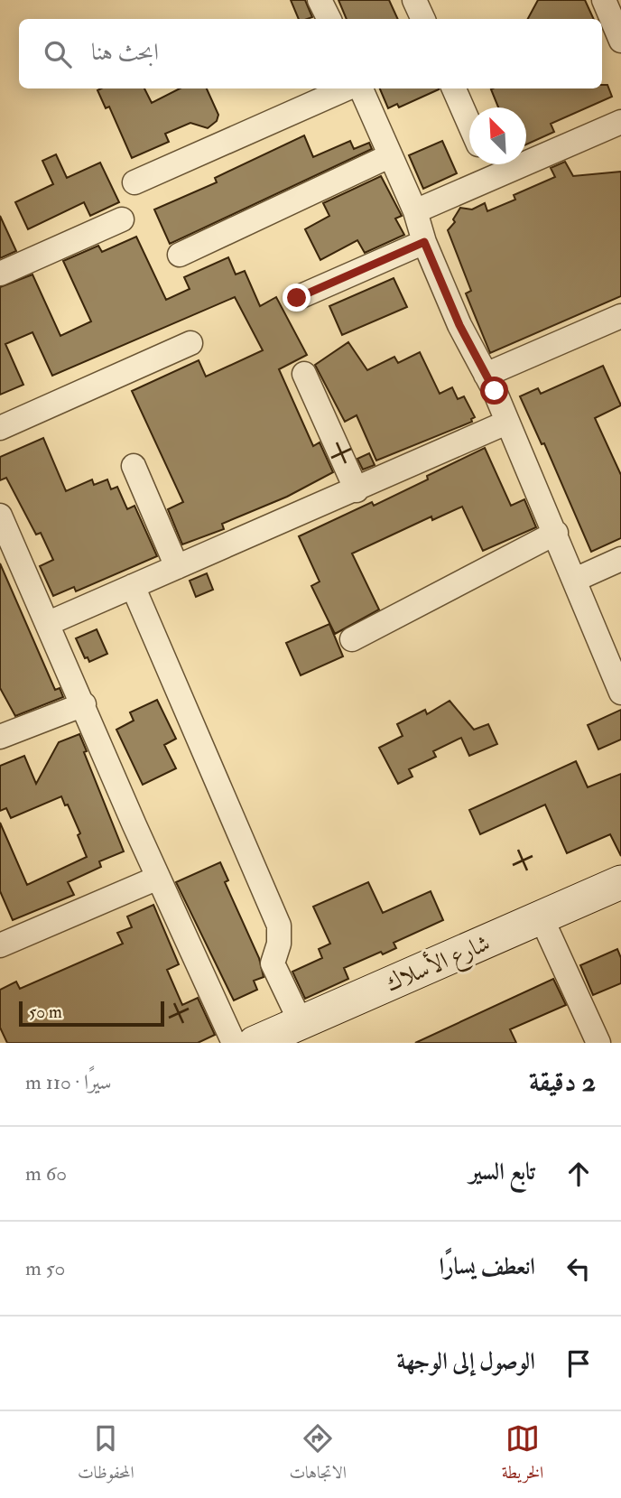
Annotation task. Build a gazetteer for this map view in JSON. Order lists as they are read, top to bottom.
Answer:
{
  "streets": {
    "street": ["شارع الأسلاك"]
  },
  "scale_bar": "50 m",
  "north": "top left",
  "page": {
    "search": "ابحث هنا",
    "scale": "50 m",
    "heading": ["2 دقيقة", "سيرًا · 110 m"],
    "list": [
      ["تابع السير", "60 m"],
      ["انعطف يسارًا", "50 m"],
      "الوصول إلى الوجهة"
    ],
    "nav": ["الخريطة", "الاتجاهات", "المحفوظات"]
  }
}
